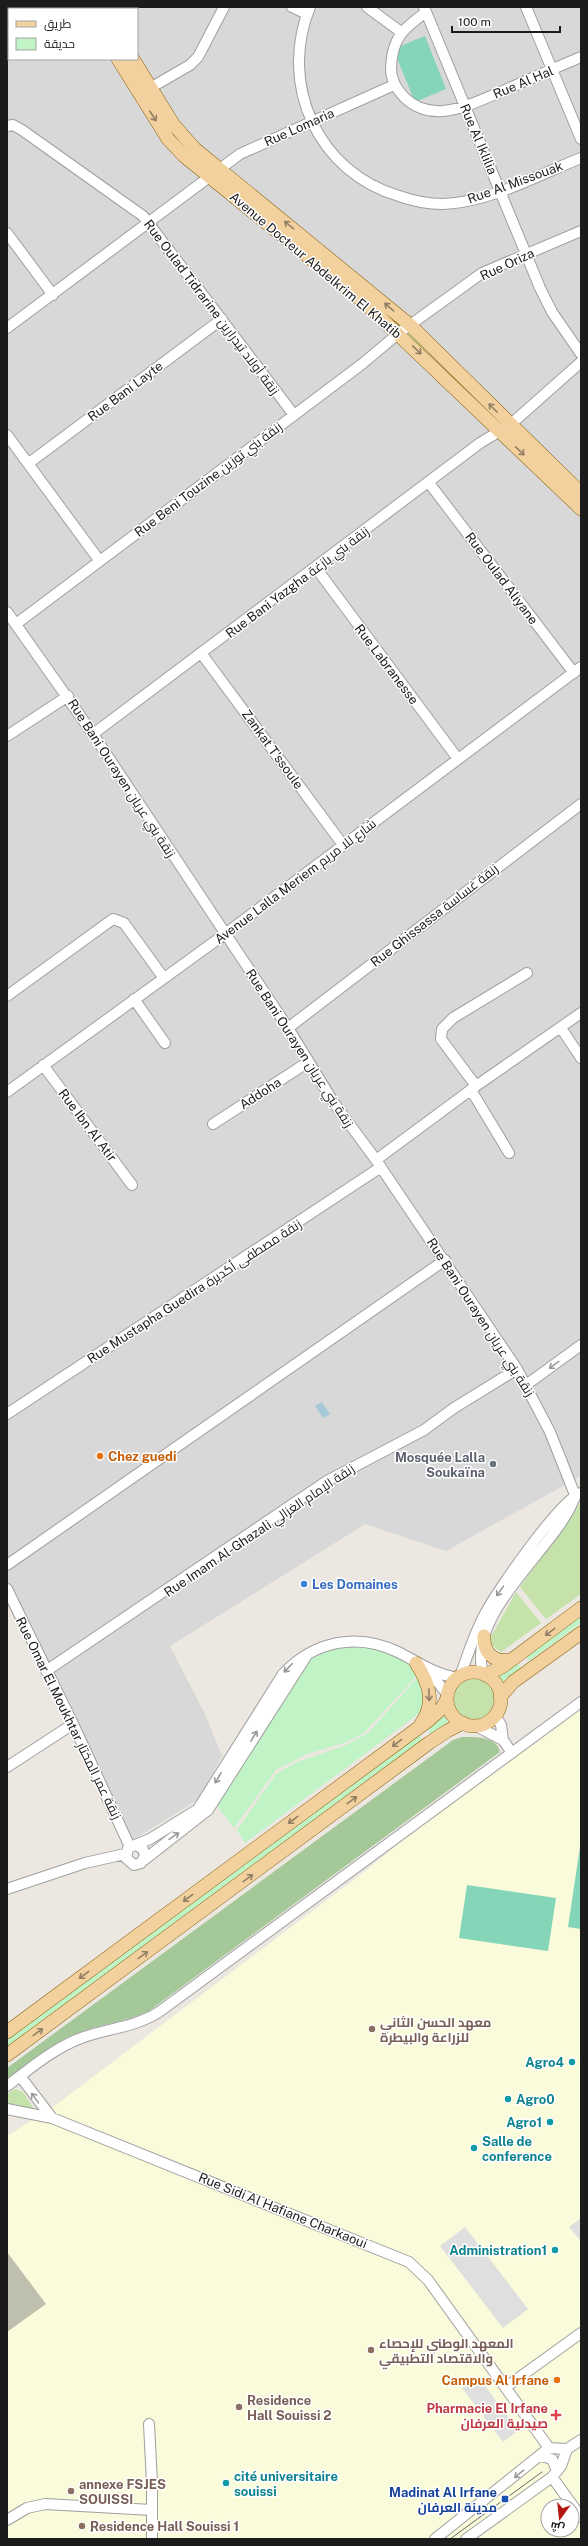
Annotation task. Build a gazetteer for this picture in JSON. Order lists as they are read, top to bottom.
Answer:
{
  "streets": {
    "main road": ["Avenue Docteur Abdelkrim El Khatib"],
    "street": [
      "Rue Al Hal",
      "Rue Lomaria",
      "Rue Al Iklilia",
      "Rue Al Missouak",
      "Rue Oriza",
      "Rue Oulad Tidrarine زنقة أولاد تيدرارين",
      "Rue Bani Layte",
      "Rue Beni Touzine زنقة بني توزين",
      "Rue Oulad Aliyane",
      "Rue Bani Yazgha زنقة بني يازغة",
      "Rue Labranesse",
      "Zankat T'ssoule",
      "Rue Bani Ourayen زنقة بني عريان",
      "Avenue Lalla Meriem شارع للا مريم",
      "Rue Ghissassa زنقة غساسة",
      "Addoha",
      "Rue Ibn Al Atir",
      "Rue Mustapha Guedira زنقة مصطفى أكديرة",
      "Rue Imam Al-Ghazali زنقة الإمام الغزالي",
      "Rue Omar El Moukhtar زنقة عمر المختار",
      "Rue Sidi Al Hafiane Charkaoui"
    ]
  },
  "crossings": [
    ["Rue Al Hal", "Rue Al Iklilia"],
    ["Rue Lomaria", "Rue Al Missouak"],
    ["Rue Lomaria", "Avenue Docteur Abdelkrim El Khatib"],
    ["Rue Lomaria", "Rue Oulad Tidrarine زنقة أولاد تيدرارين"],
    ["Rue Al Iklilia", "Rue Al Missouak"],
    ["Rue Al Iklilia", "Rue Oriza"],
    ["Rue Oriza", "Avenue Docteur Abdelkrim El Khatib"],
    ["Rue Oriza", "Rue Beni Touzine زنقة بني توزين"],
    ["Avenue Docteur Abdelkrim El Khatib", "Rue Beni Touzine زنقة بني توزين"],
    ["Avenue Docteur Abdelkrim El Khatib", "Rue Bani Yazgha زنقة بني يازغة"],
    ["Rue Oulad Tidrarine زنقة أولاد تيدرارين", "Rue Bani Layte"],
    ["Rue Oulad Tidrarine زنقة أولاد تيدرارين", "Rue Beni Touzine زنقة بني توزين"],
    ["Rue Beni Touzine زنقة بني توزين", "Rue Bani Ourayen زنقة بني عريان"],
    ["Rue Oulad Aliyane", "Rue Bani Yazgha زنقة بني يازغة"],
    ["Rue Oulad Aliyane", "Avenue Lalla Meriem شارع للا مريم"],
    ["Rue Bani Yazgha زنقة بني يازغة", "Rue Labranesse"],
    ["Rue Bani Yazgha زنقة بني يازغة", "Zankat T'ssoule"],
    ["Rue Bani Yazgha زنقة بني يازغة", "Rue Bani Ourayen زنقة بني عريان"],
    ["Rue Labranesse", "Avenue Lalla Meriem شارع للا مريم"],
    ["Zankat T'ssoule", "Avenue Lalla Meriem شارع للا مريم"],
    ["Rue Bani Ourayen زنقة بني عريان", "Avenue Lalla Meriem شارع للا مريم"],
    ["Rue Bani Ourayen زنقة بني عريان", "Rue Ghissassa زنقة غساسة"],
    ["Rue Bani Ourayen زنقة بني عريان", "Addoha"],
    ["Rue Bani Ourayen زنقة بني عريان", "Rue Mustapha Guedira زنقة مصطفى أكديرة"],
    ["Rue Bani Ourayen زنقة بني عريان", "Rue Imam Al-Ghazali زنقة الإمام الغزالي"],
    ["Avenue Lalla Meriem شارع للا مريم", "Rue Ibn Al Atir"],
    ["Rue Imam Al-Ghazali زنقة الإمام الغزالي", "Rue Omar El Moukhtar زنقة عمر المختار"]
  ],
  "places": {
    "other": [
      "Chez guedi",
      "Mosquée Lalla Soukaïna",
      "Les Domaines",
      "معهد الحسن الثاني للزراعة والبيطرة",
      "Agro4",
      "Agro0",
      "Agro1",
      "Salle de conference",
      "Administration1",
      "المعهد الوطني للإحصاء والاقتصاد التطبيقي",
      "Campus Al Irfane",
      "Residence Hall Souissi 2",
      "cité universitaire souissi",
      "annexe FSJES SOUISSI",
      "ٍResidence Hall Souissi 1"
    ],
    "health": ["Pharmacie El Irfane صيدلية العرفان"],
    "transit": ["Madinat Al Irfane مدينة العرفان"]
  },
  "legend": ["طريق", "حديقة"],
  "scale_bar": "100 m",
  "north": "bottom"
}
